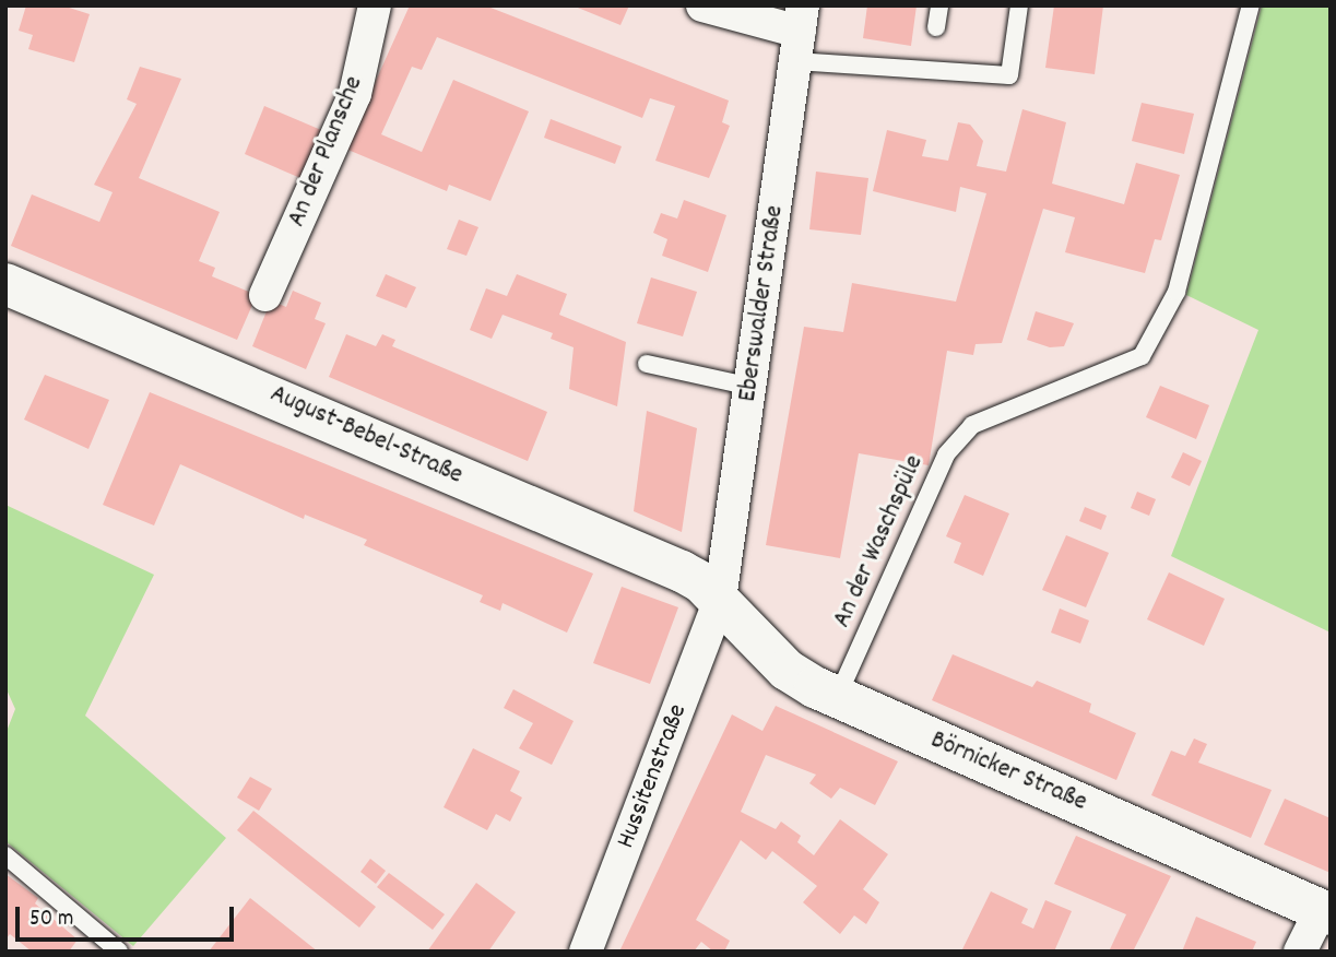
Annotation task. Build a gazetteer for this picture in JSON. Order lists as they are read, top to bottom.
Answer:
{
  "streets": {
    "main road": ["August-Bebel-Straße", "Börnicker Straße"],
    "street": ["An der Plansche", "Eberswalder Straße", "Hussitenstraße"],
    "lane": ["An der Waschspüle"]
  },
  "crossings": [
    ["Eberswalder Straße", "August-Bebel-Straße"],
    ["Eberswalder Straße", "Börnicker Straße"],
    ["Eberswalder Straße", "Hussitenstraße"],
    ["August-Bebel-Straße", "Börnicker Straße"],
    ["August-Bebel-Straße", "Hussitenstraße"],
    ["An der Waschspüle", "Börnicker Straße"],
    ["Börnicker Straße", "Hussitenstraße"]
  ],
  "scale_bar": "50 m"
}
